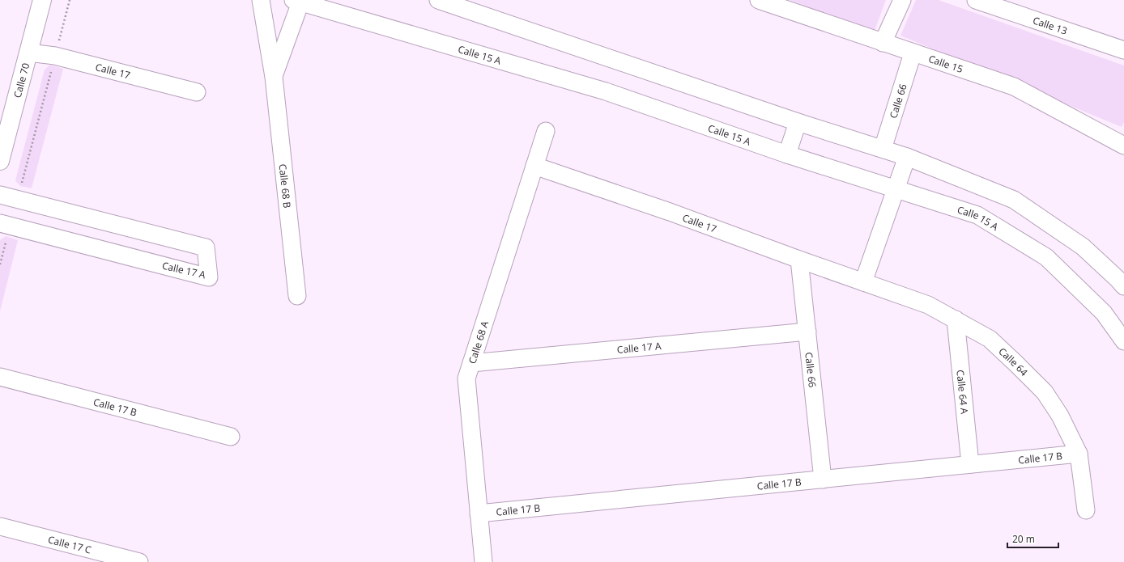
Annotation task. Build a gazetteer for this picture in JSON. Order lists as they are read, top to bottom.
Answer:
{
  "streets": {
    "main road": ["Calle 70"],
    "street": [
      "Calle 13",
      "Calle 15 A",
      "Calle 15",
      "Calle 17",
      "Calle 66",
      "Calle 68 B",
      "Calle 17 A",
      "Calle 68 A",
      "Calle 64",
      "Calle 64 A",
      "Calle 17 B",
      "Calle 17 C"
    ]
  },
  "crossings": [
    ["Calle 15 A", "Calle 68 B"],
    ["Calle 15", "Calle 66"],
    ["Calle 17", "Calle 70"],
    ["Calle 17", "Calle 66"],
    ["Calle 17", "Calle 68 A"],
    ["Calle 17", "Calle 64"],
    ["Calle 66", "Calle 17 A"],
    ["Calle 66", "Calle 17 B"],
    ["Calle 17 A", "Calle 68 A"],
    ["Calle 68 A", "Calle 17 B"],
    ["Calle 64", "Calle 64 A"],
    ["Calle 64", "Calle 17 B"],
    ["Calle 64 A", "Calle 17 B"]
  ],
  "scale_bar": "20 m"
}
